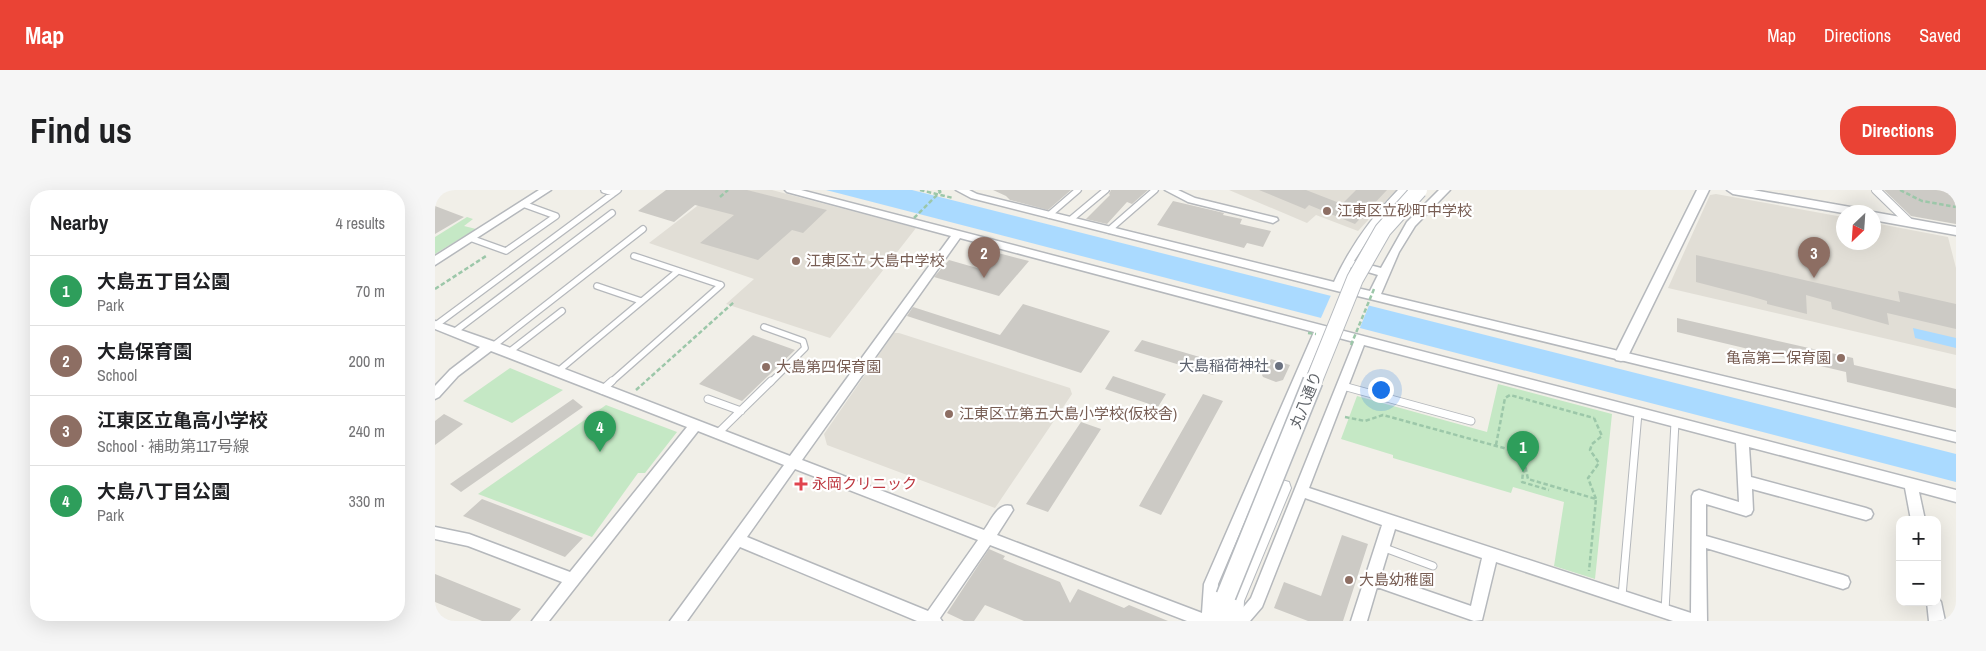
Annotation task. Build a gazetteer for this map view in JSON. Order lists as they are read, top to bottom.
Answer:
{
  "streets": {
    "main road": ["丸八通り"]
  },
  "places": {
    "other": [
      "江東区立砂町中学校",
      "江東区立 大島中学校",
      "亀高第二保育園",
      "大島稲荷神社",
      "大島第四保育園",
      "江東区立第五大島小学校(仮校舎)",
      "大島幼稚園"
    ],
    "health": ["永岡クリニック"]
  },
  "north": "bottom left",
  "page": {
    "header": "Map",
    "nav": ["Map", "Directions", "Saved"],
    "buttons": "Directions",
    "title": "Find us",
    "heading": ["Nearby", "4 results"],
    "pins": [
      "2",
      "3",
      "4",
      "1"
    ],
    "list": [
      {
        "mark": "1",
        "name": "大島五丁目公園",
        "note": "Park",
        "value": "70 m"
      },
      {
        "mark": "2",
        "name": "大島保育園",
        "note": "School",
        "value": "200 m"
      },
      {
        "mark": "3",
        "name": "江東区立亀高小学校",
        "note": "School · 補助第117号線",
        "value": "240 m"
      },
      {
        "mark": "4",
        "name": "大島八丁目公園",
        "note": "Park",
        "value": "330 m"
      }
    ],
    "map_buttons": ["+", "−"]
  }
}
